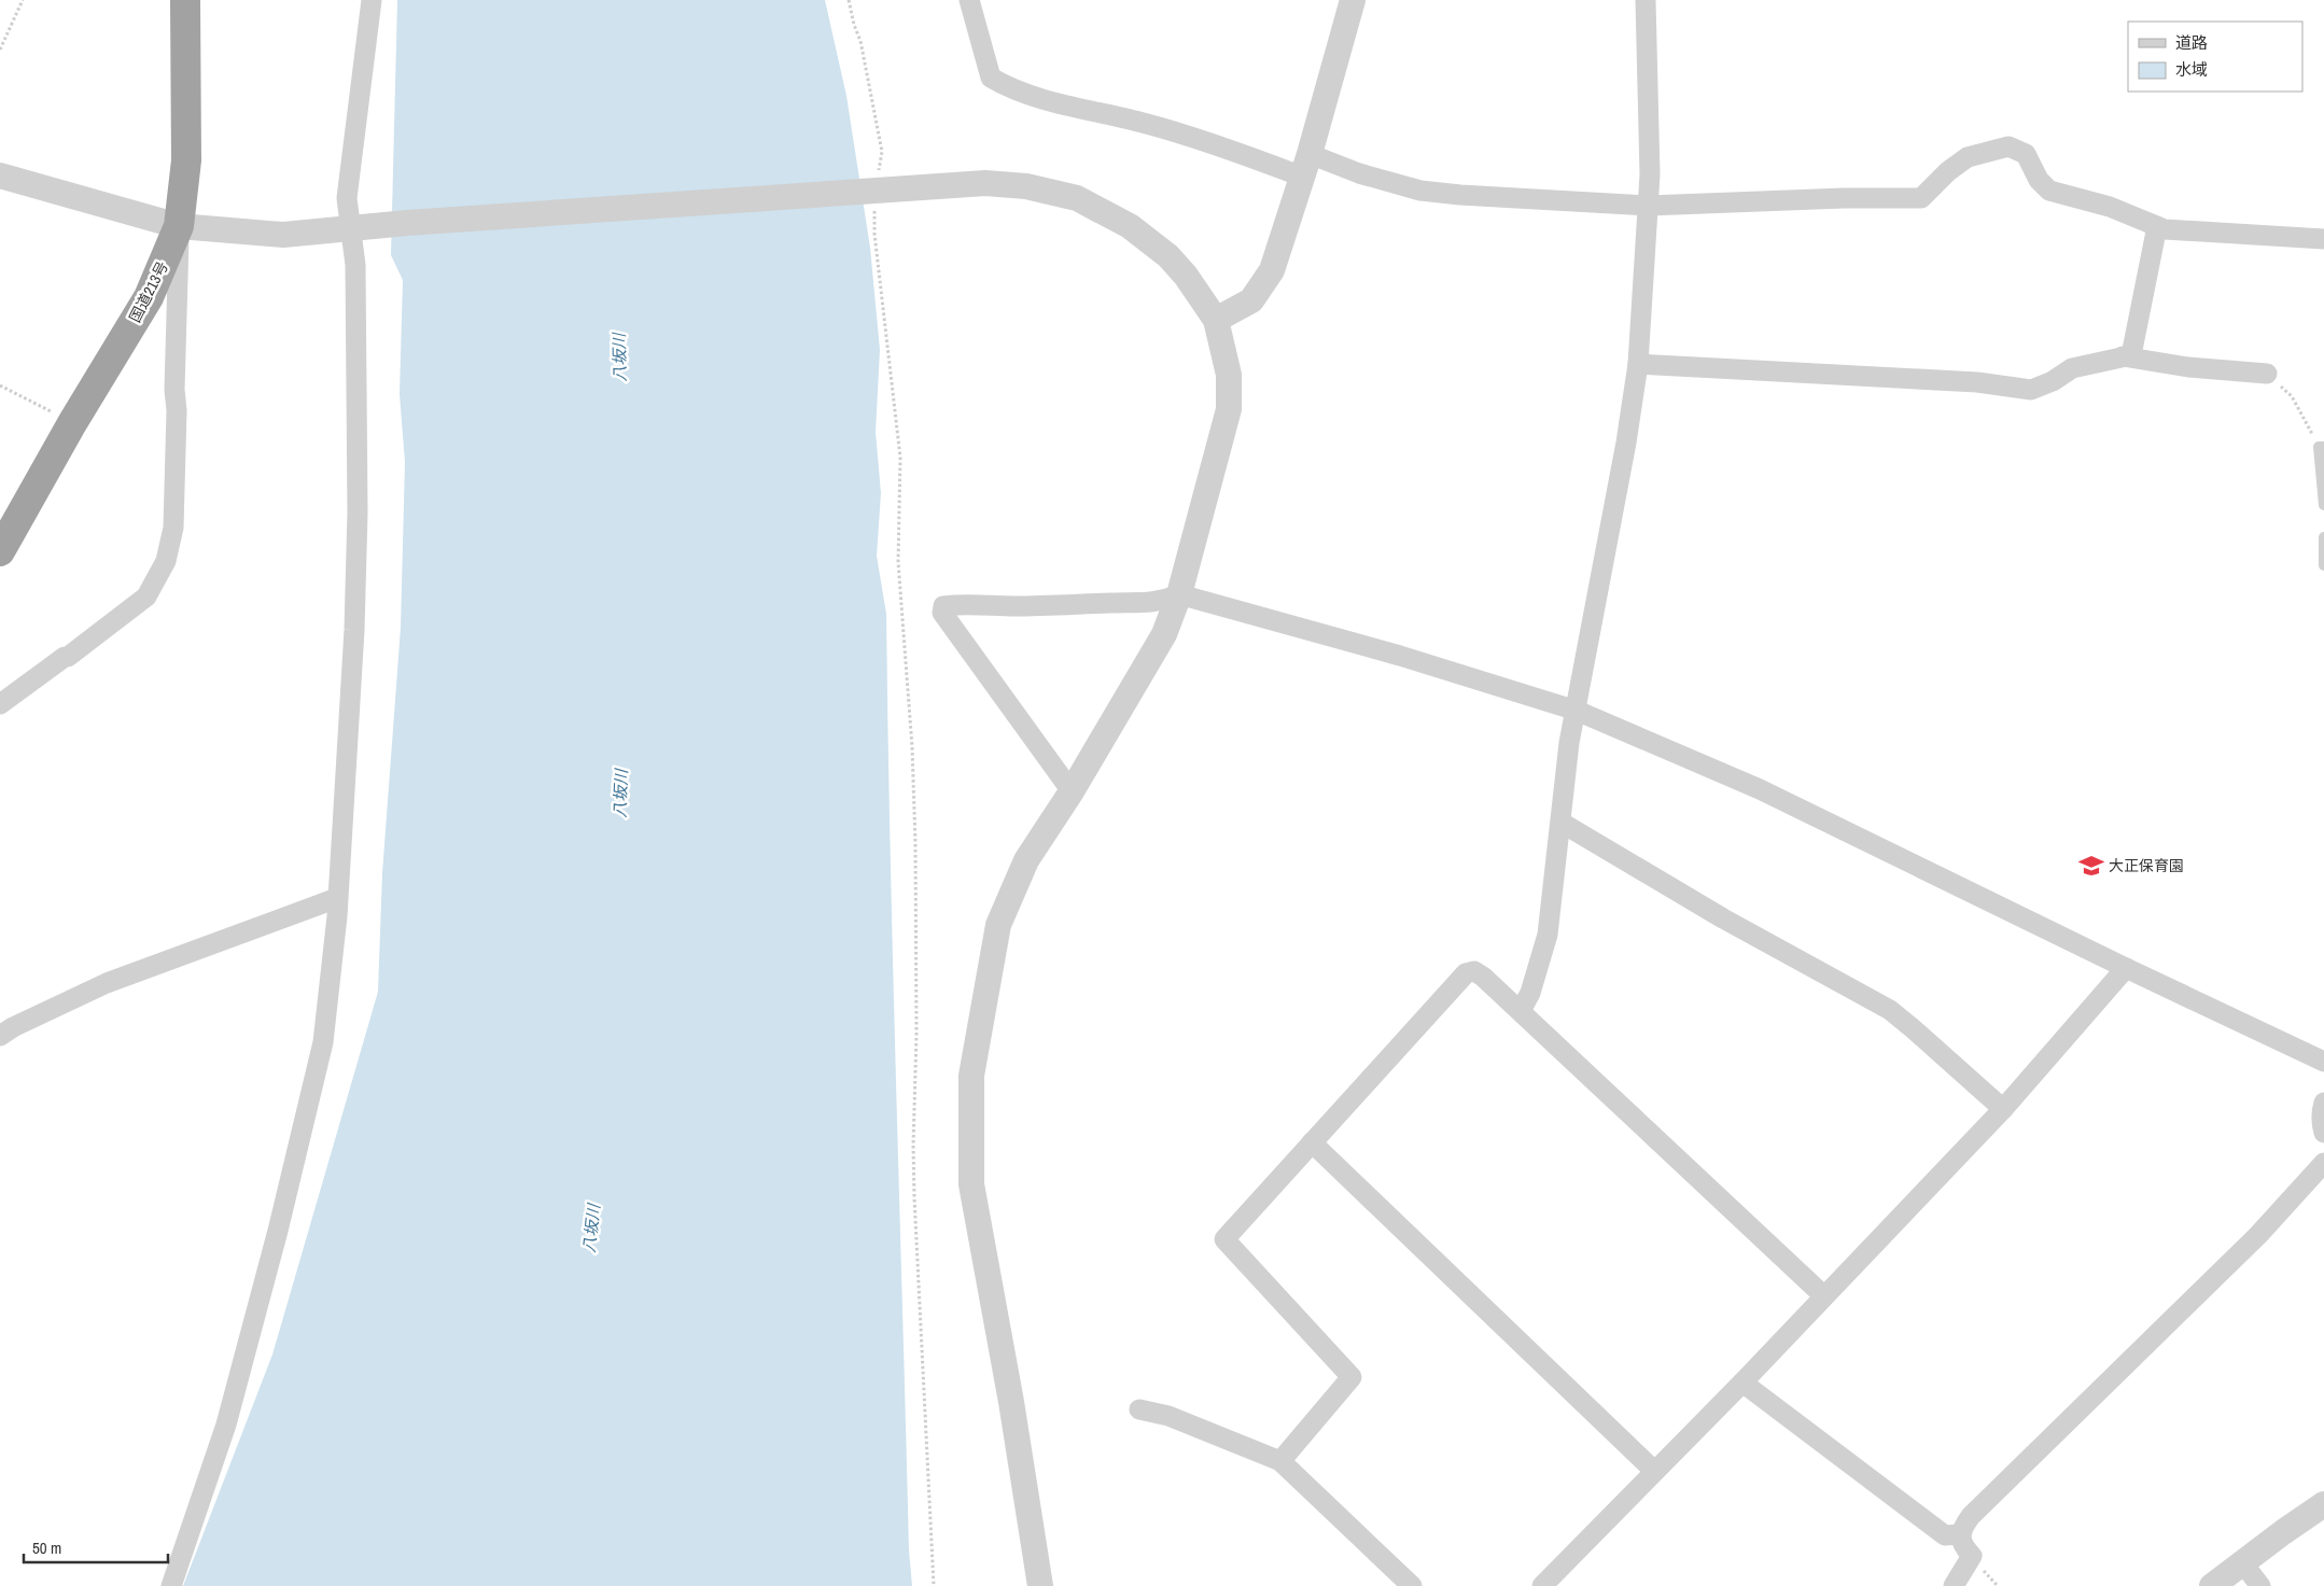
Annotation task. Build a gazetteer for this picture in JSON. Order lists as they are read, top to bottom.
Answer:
{
  "streets": {
    "highway": ["国道213号"]
  },
  "water": ["八坂川"],
  "places": {
    "school or university": ["大正保育園"]
  },
  "legend": ["道路", "水域"],
  "scale_bar": "50 m"
}
